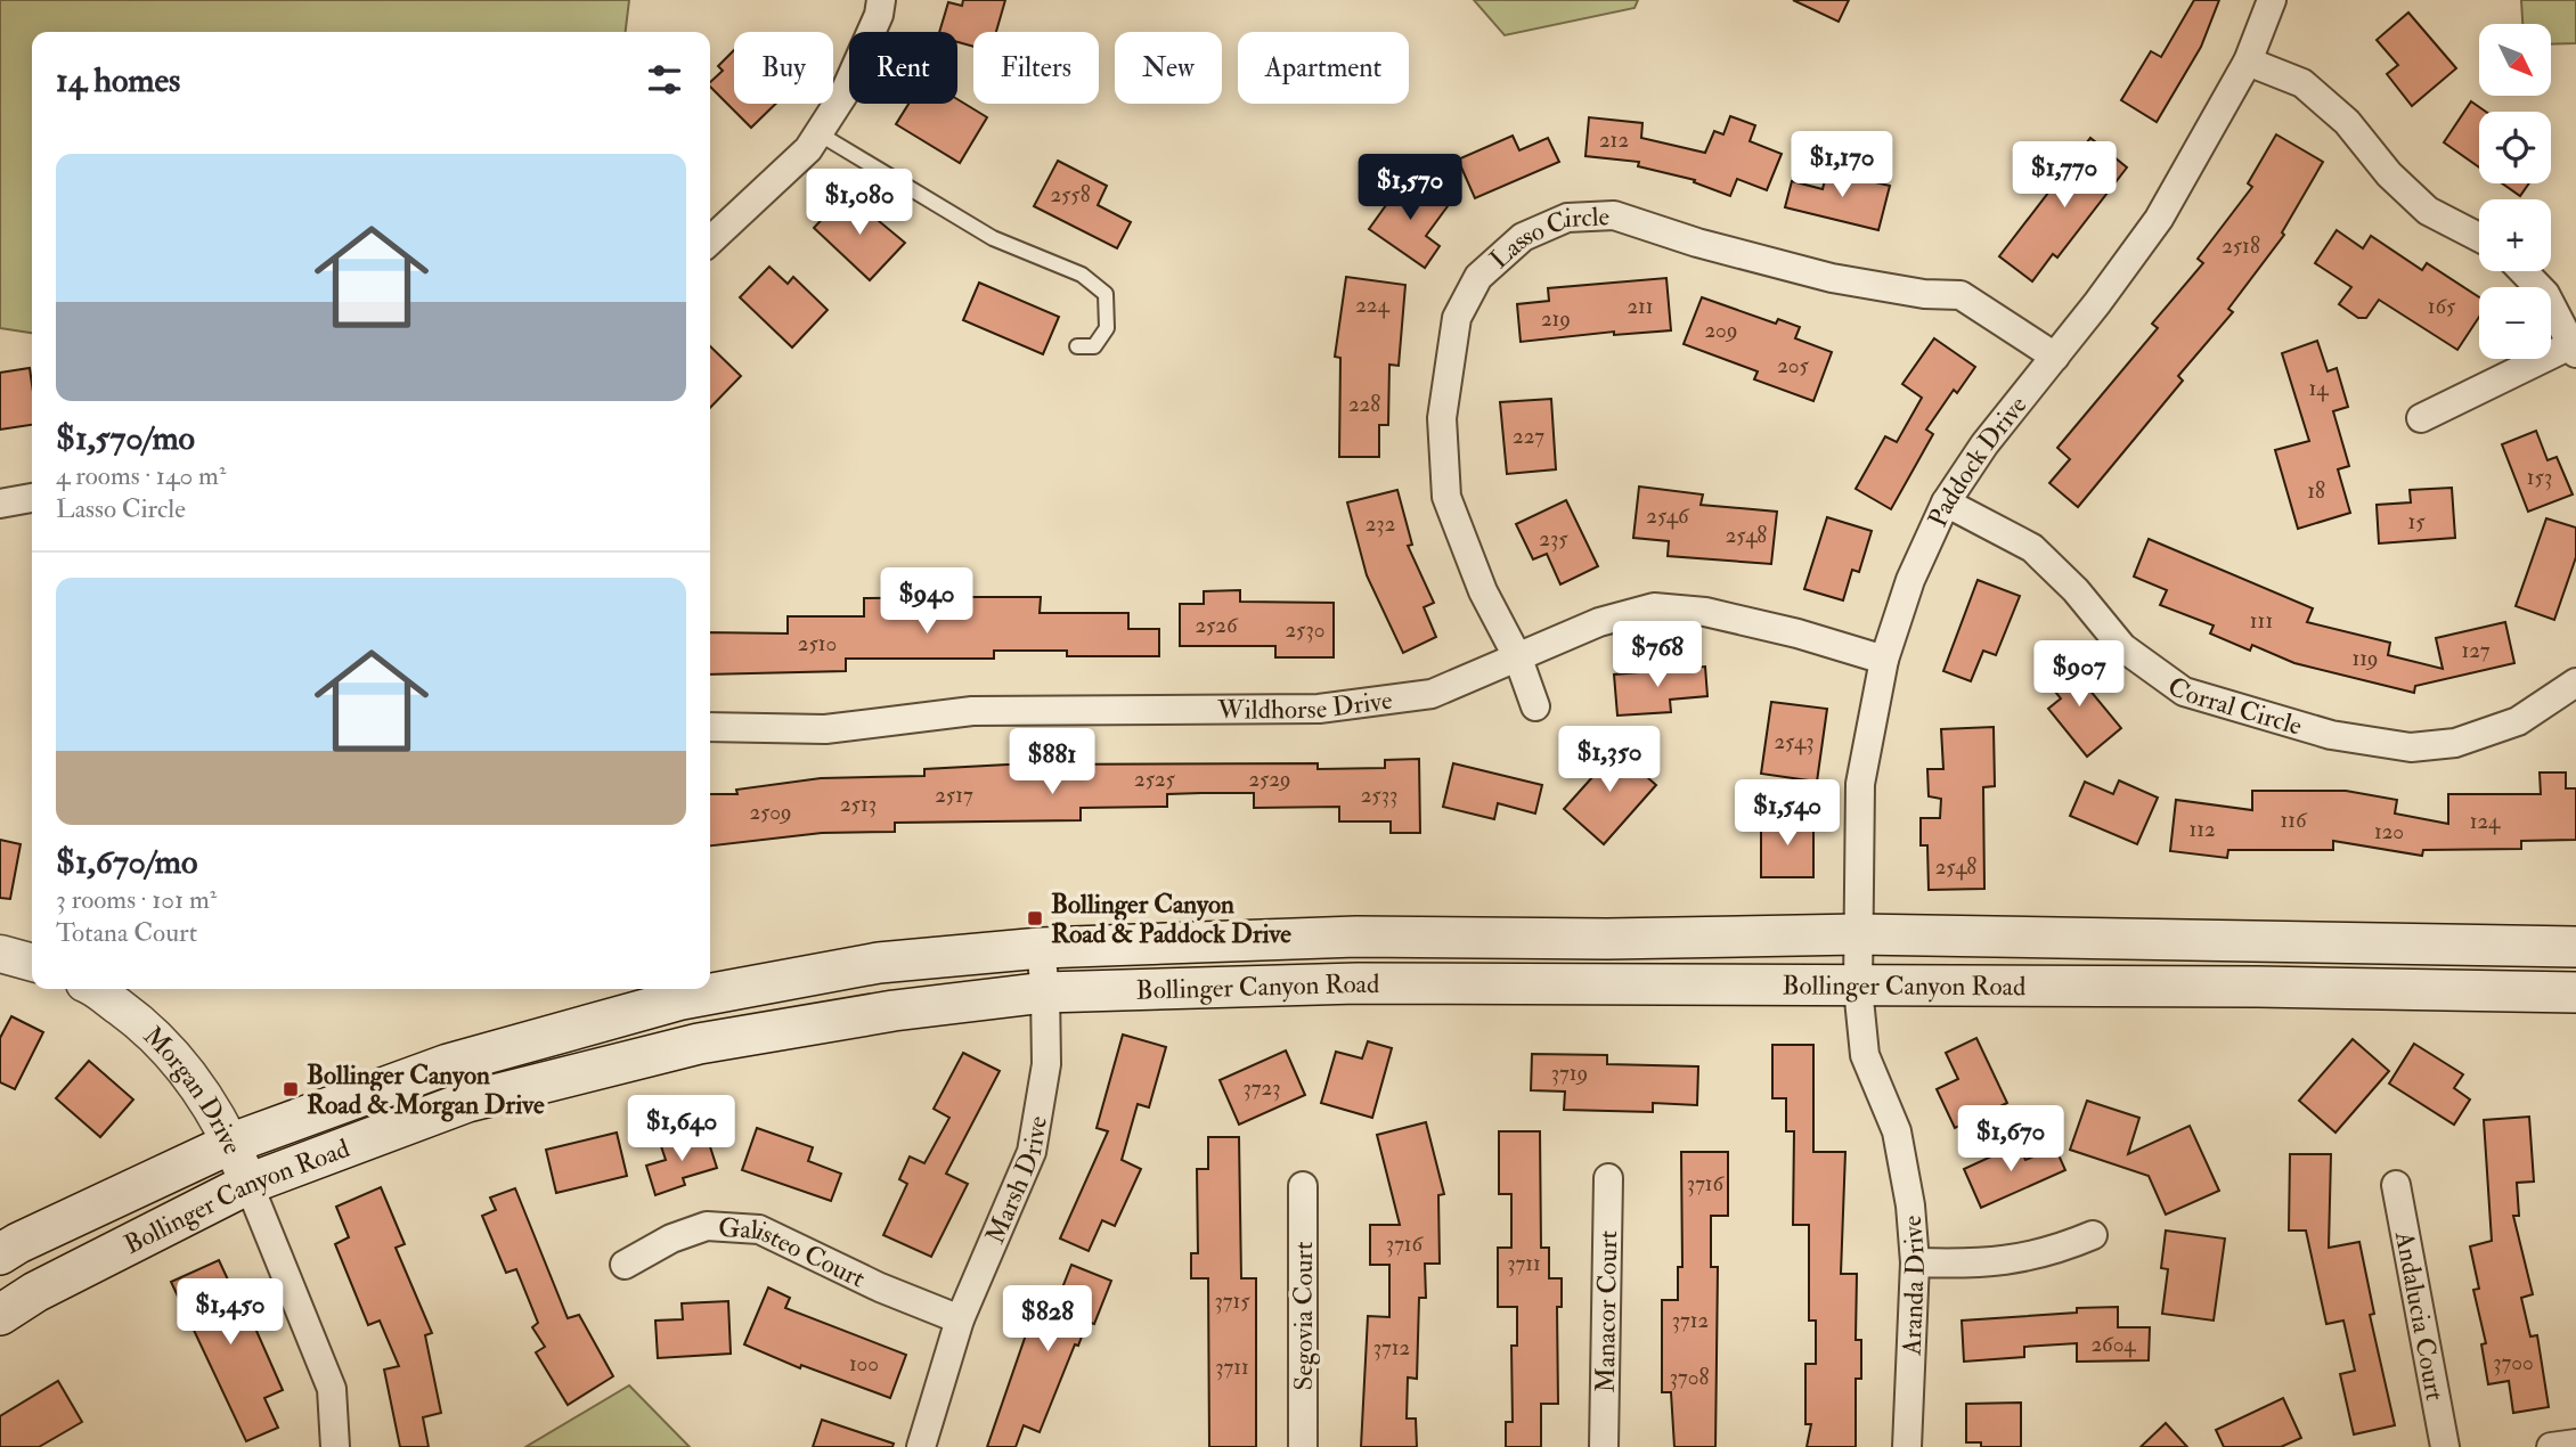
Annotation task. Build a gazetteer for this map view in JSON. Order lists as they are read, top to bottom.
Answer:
{
  "streets": {
    "main road": ["Bollinger Canyon Road"],
    "street": [
      "Lasso Circle",
      "Paddock Drive",
      "Corral Circle",
      "Wildhorse Drive",
      "Morgan Drive",
      "Marsh Drive",
      "Galisteo Court",
      "Aranda Drive",
      "Manacor Court",
      "Segovia Court",
      "Andalucia Court"
    ]
  },
  "crossings": [
    ["Lasso Circle", "Paddock Drive"],
    ["Lasso Circle", "Wildhorse Drive"],
    ["Paddock Drive", "Corral Circle"],
    ["Paddock Drive", "Wildhorse Drive"],
    ["Paddock Drive", "Bollinger Canyon Road"],
    ["Paddock Drive", "Aranda Drive"],
    ["Bollinger Canyon Road", "Morgan Drive"],
    ["Bollinger Canyon Road", "Marsh Drive"],
    ["Bollinger Canyon Road", "Aranda Drive"],
    ["Marsh Drive", "Galisteo Court"]
  ],
  "places": {
    "transit": ["Bollinger Canyon Road & Paddock Drive", "Bollinger Canyon Road & Morgan Drive"]
  },
  "house_numbers": [
    "212",
    "2558",
    "2518",
    "224",
    "211",
    "165",
    "219",
    "209",
    "205",
    "14",
    "228",
    "227",
    "153",
    "18",
    "2546",
    "15",
    "232",
    "2548",
    "235",
    "111",
    "2526",
    "2530",
    "2510",
    "127",
    "119",
    "2543",
    "2525",
    "2529",
    "2517",
    "2533",
    "2513",
    "2509",
    "116",
    "124",
    "112",
    "120",
    "2548",
    "3719",
    "3723",
    "3716",
    "3716",
    "3711",
    "3715",
    "3712",
    "2604",
    "3712",
    "3700",
    "100",
    "3711",
    "3708"
  ],
  "north": "bottom right",
  "page": {
    "map_buttons": ["+", "−"],
    "chip": [
      "Buy",
      "Rent",
      "Filters",
      "New",
      "Apartment"
    ],
    "heading": "14 homes",
    "list": [
      {
        "name": "$1,570/mo",
        "note": "4 rooms · 140 m² · Lasso Circle"
      },
      {
        "name": "$1,670/mo",
        "note": "3 rooms · 101 m² · Totana Court"
      }
    ],
    "price": [
      "$1,170",
      "$1,770",
      "$1,570",
      "$1,080",
      "$940",
      "$768",
      "$907",
      "$1,350",
      "$881",
      "$1,540",
      "$1,640",
      "$1,670",
      "$1,450",
      "$828"
    ]
  }
}
